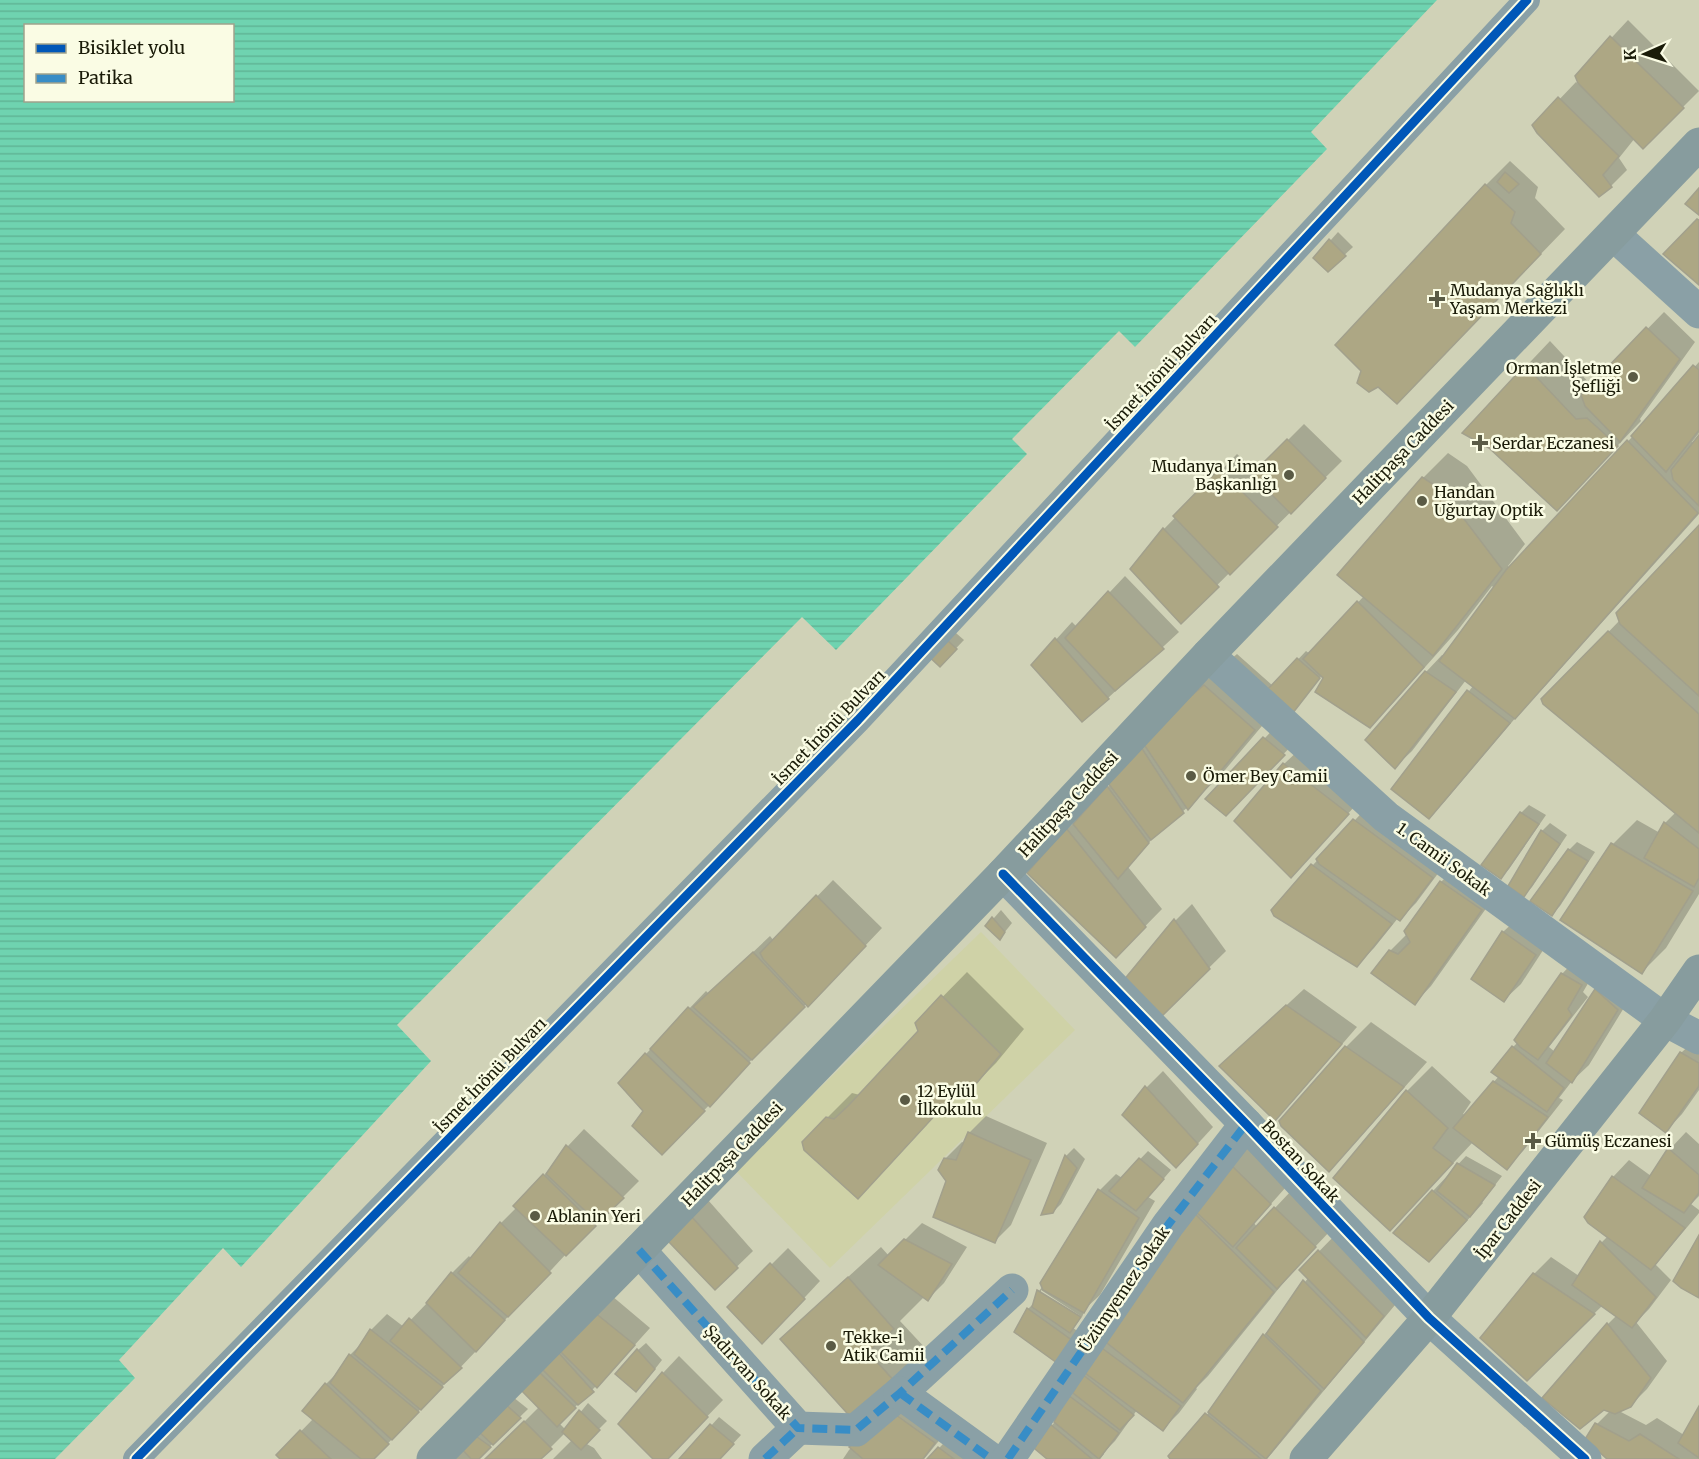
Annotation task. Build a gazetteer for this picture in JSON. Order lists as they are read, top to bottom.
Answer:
{
  "streets": {
    "main road": ["Halitpaşa Caddesi", "İpar Caddesi"],
    "street": [
      "İsmet İnönü Bulvarı",
      "1. Camii Sokak",
      "Bostan Sokak",
      "Üzümyemez Sokak",
      "Şadırvan Sokak"
    ]
  },
  "crossings": [
    ["Halitpaşa Caddesi", "1. Camii Sokak"],
    ["Halitpaşa Caddesi", "Bostan Sokak"],
    ["Halitpaşa Caddesi", "Şadırvan Sokak"],
    ["1. Camii Sokak", "İpar Caddesi"],
    ["Bostan Sokak", "İpar Caddesi"],
    ["Bostan Sokak", "Üzümyemez Sokak"]
  ],
  "places": {
    "health": ["Mudanya Sağlıklı Yaşam Merkezi", "Serdar Eczanesi", "Gümüş Eczanesi"],
    "other": [
      "Orman İşletme Şefliği",
      "Mudanya Liman Başkanlığı",
      "Handan Uğurtay Optik",
      "Ömer Bey Camii",
      "12 Eylül İlkokulu",
      "Ablanin Yeri",
      "Tekke-i Atik Camii"
    ]
  },
  "legend": ["Bisiklet yolu", "Patika"],
  "north": "left"
}
